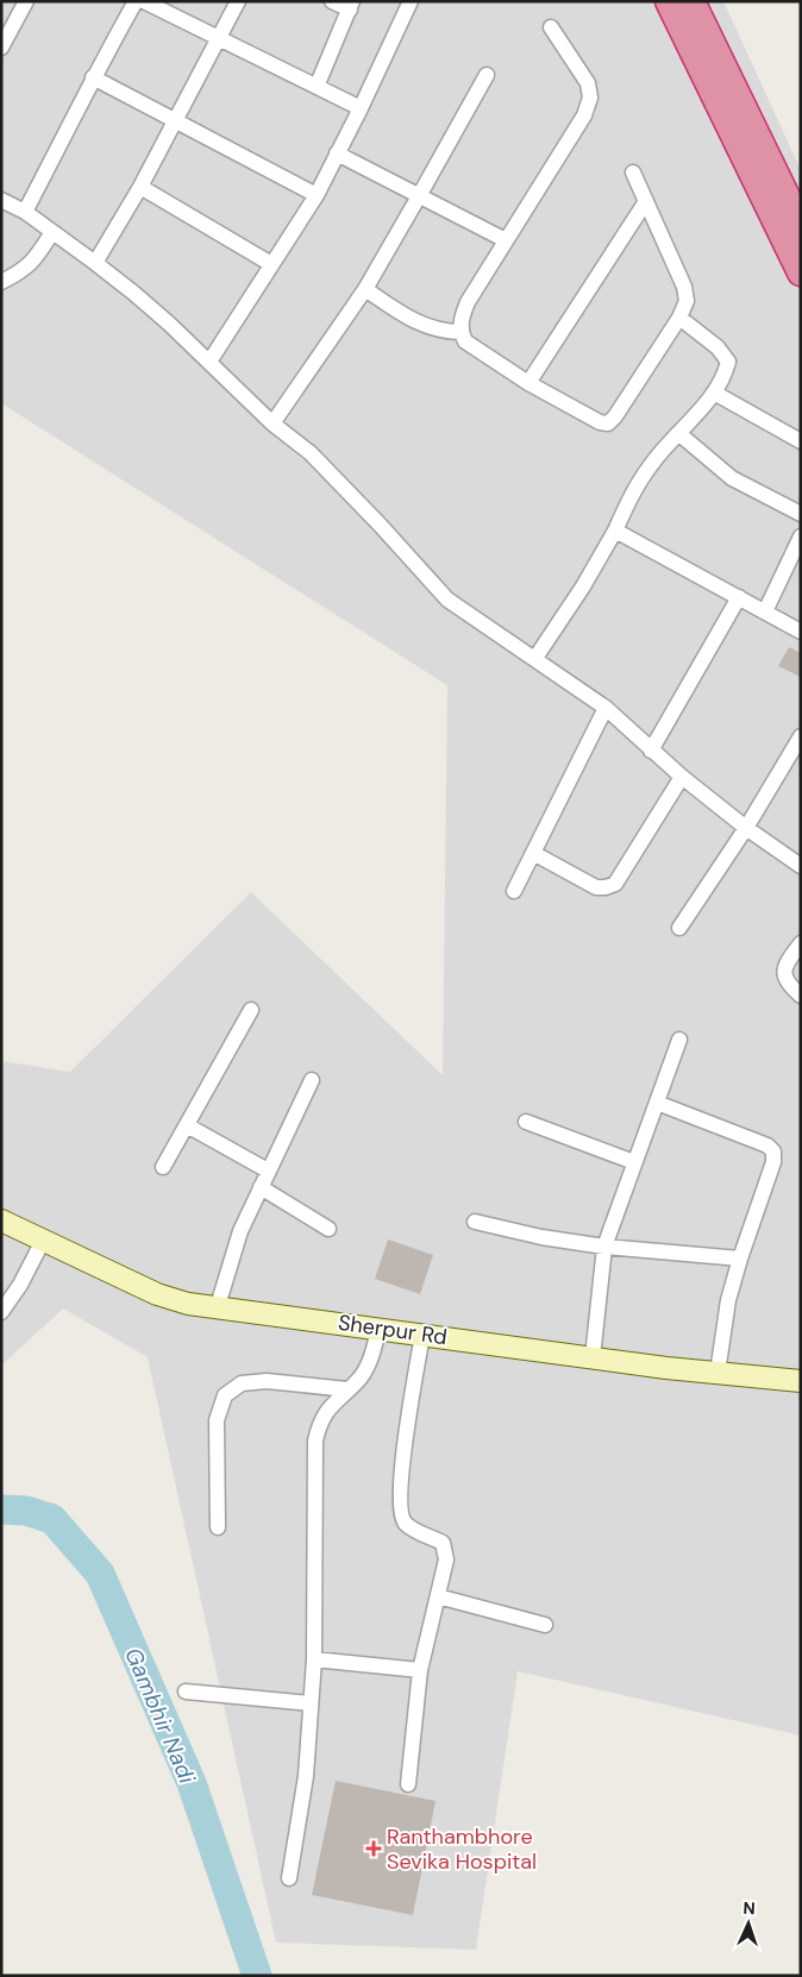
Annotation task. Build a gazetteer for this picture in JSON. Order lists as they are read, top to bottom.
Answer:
{
  "streets": {
    "street": ["Sherpur Rd"]
  },
  "water": ["Gambhir Nadi"],
  "places": {
    "health": ["Ranthambhore Sevika Hospital"]
  },
  "north": "top"
}
